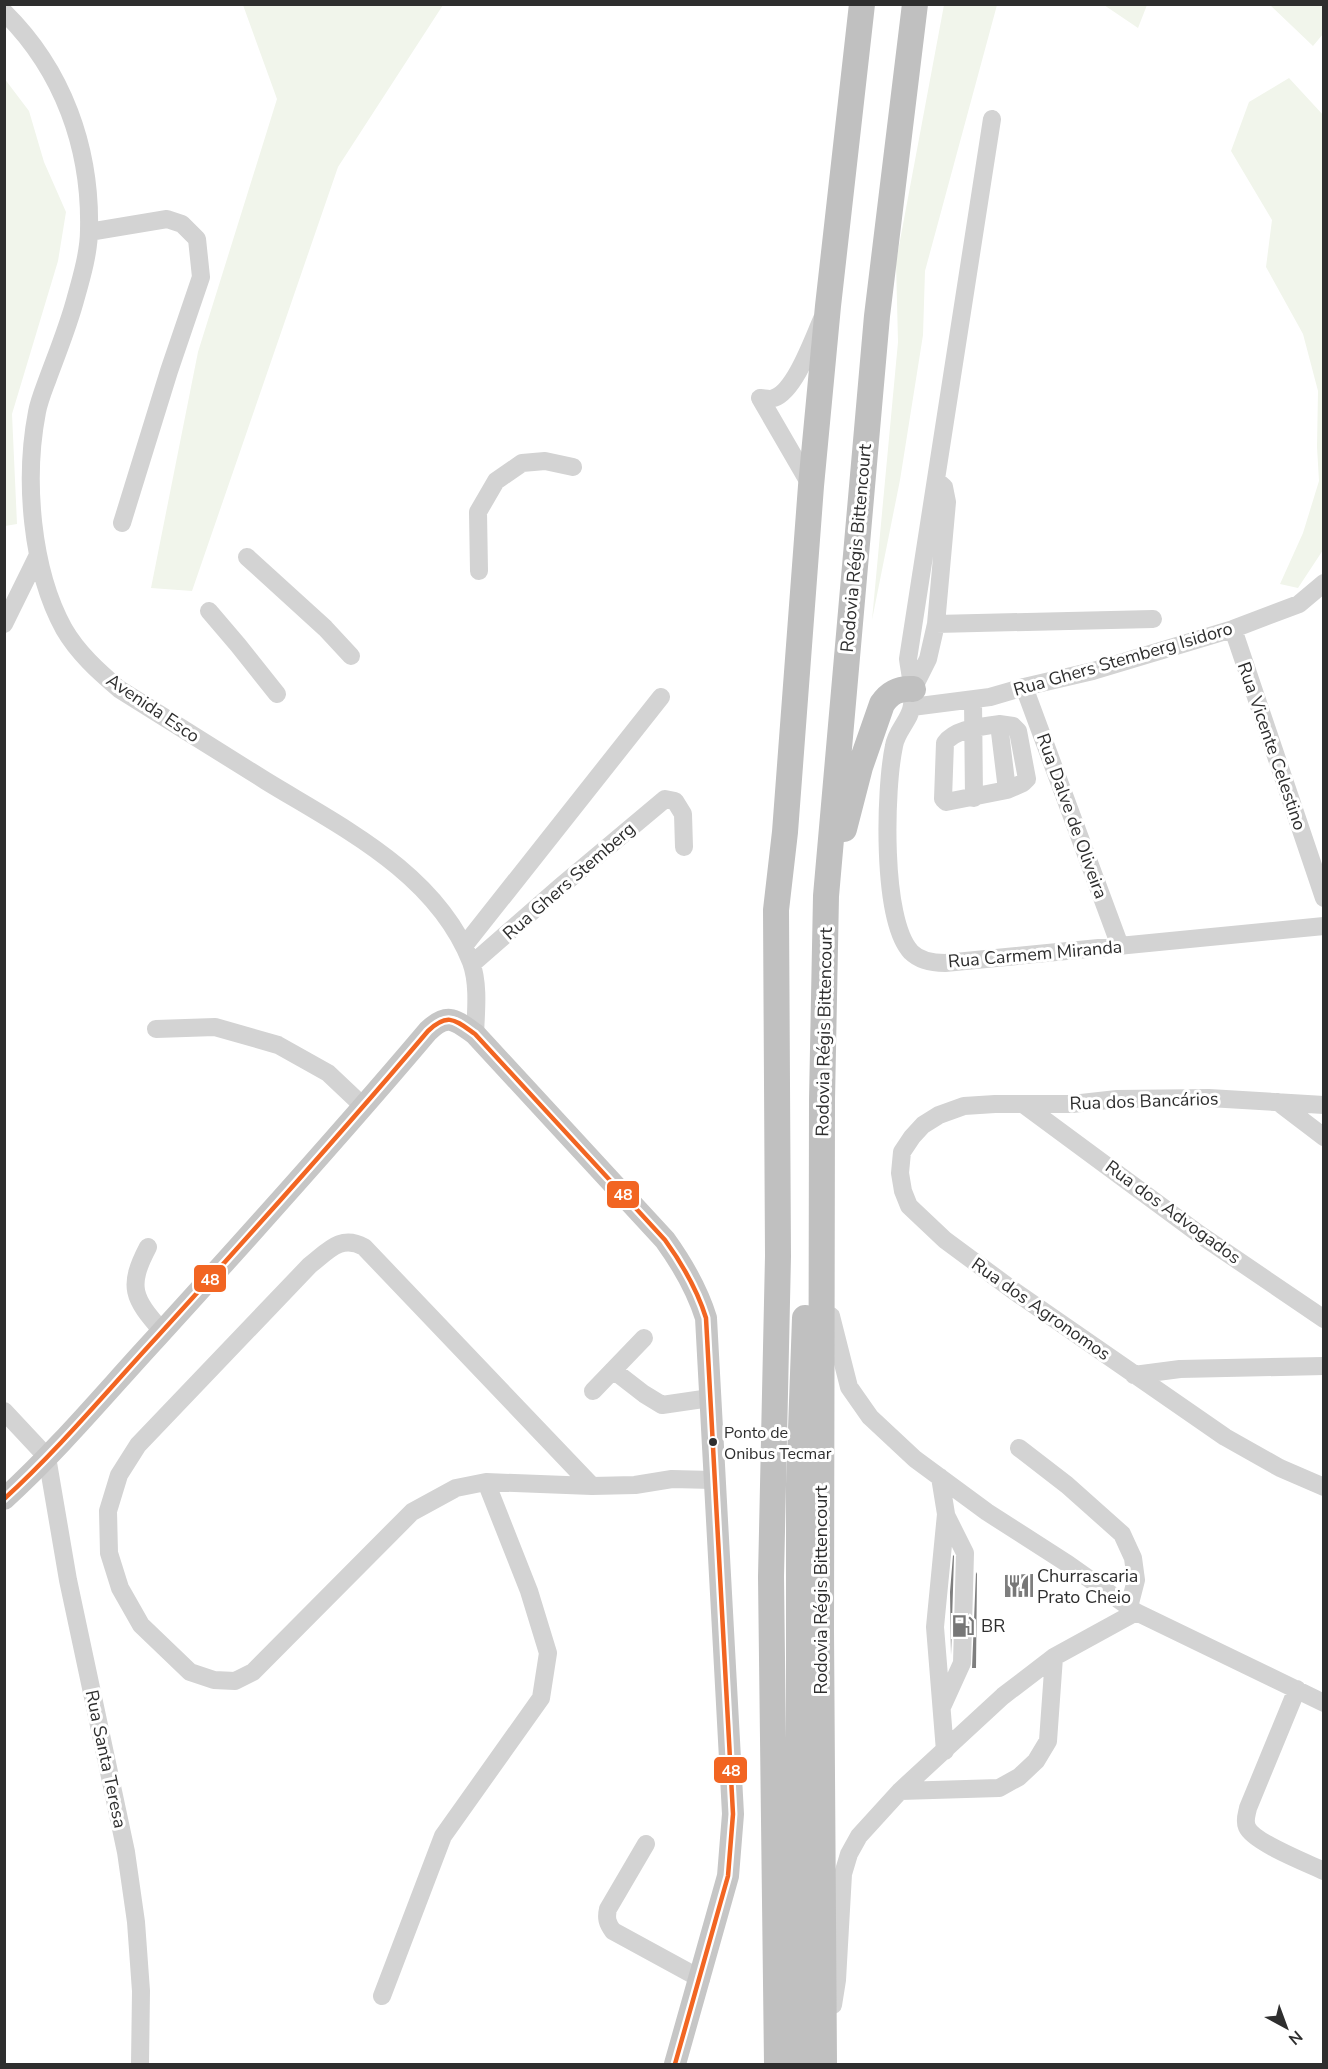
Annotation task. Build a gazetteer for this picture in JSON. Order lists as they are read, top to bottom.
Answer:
{
  "streets": {
    "highway": ["Rodovia Régis Bittencourt"],
    "street": [
      "Rua Ghers Stemberg Isidoro",
      "Avenida Esco",
      "Rua Vicente Celestino",
      "Rua Dalve de Oliveira",
      "Rua Ghers Stemberg",
      "Rua Carmem Miranda",
      "Rua dos Bancários",
      "Rua dos Advogados",
      "Rua dos Agronomos",
      "Rua Santa Teresa"
    ]
  },
  "crossings": [
    ["Rua Ghers Stemberg Isidoro", "Rua Vicente Celestino"],
    ["Rua Ghers Stemberg Isidoro", "Rua Dalve de Oliveira"],
    ["Rua Ghers Stemberg Isidoro", "Rua Carmem Miranda"],
    ["Avenida Esco", "Rua Ghers Stemberg"],
    ["Rua Dalve de Oliveira", "Rua Carmem Miranda"],
    ["Rua dos Bancários", "Rua dos Advogados"],
    ["Rua dos Bancários", "Rua dos Agronomos"]
  ],
  "places": {
    "other": ["Ponto de Onibus Tecmar"],
    "restaurant": ["Churrascaria Prato Cheio"],
    "fuel station": ["BR"]
  },
  "lines": ["transit line 48"],
  "north": "bottom right"
}
